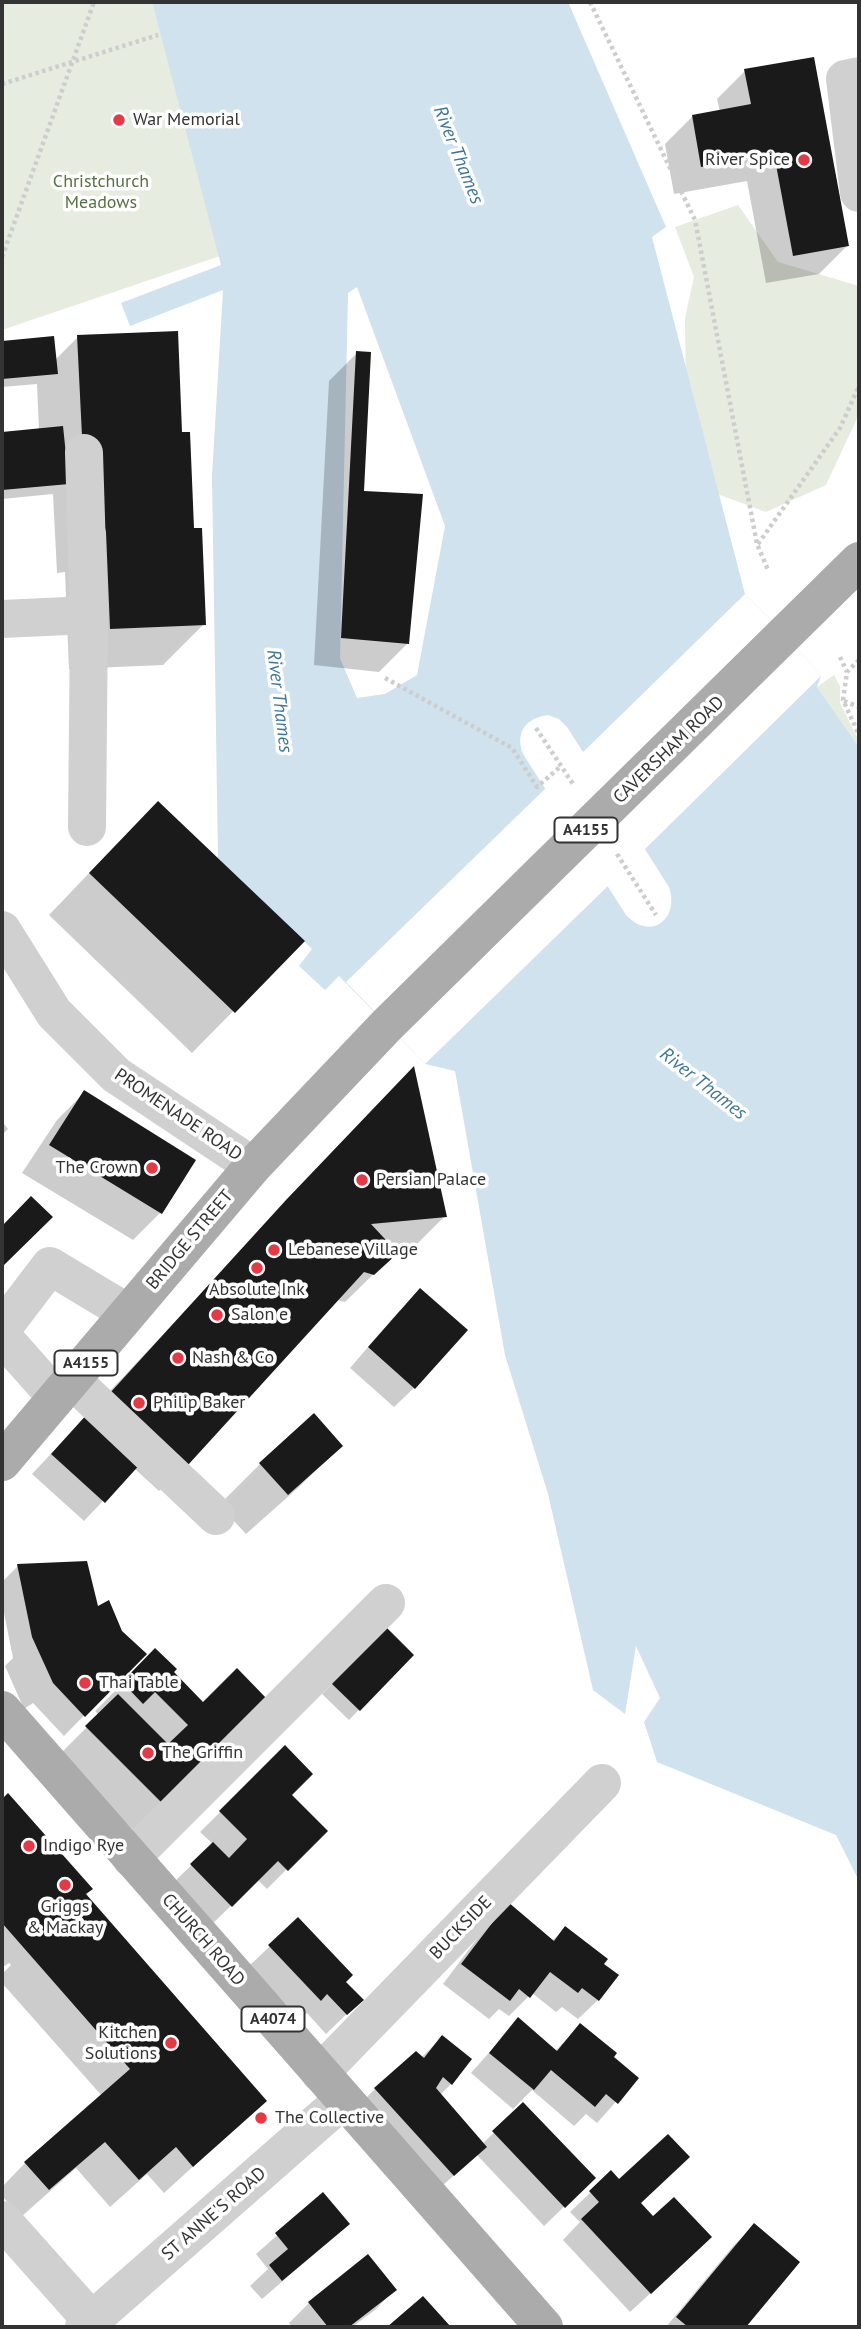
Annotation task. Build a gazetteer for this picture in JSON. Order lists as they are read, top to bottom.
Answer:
{
  "streets": {
    "main road": [
      "CAVERSHAM ROAD",
      "A4155",
      "BRIDGE STREET",
      "CHURCH ROAD",
      "A4074"
    ],
    "street": ["PROMENADE ROAD", "BUCKSIDE", "ST ANNE'S ROAD"]
  },
  "crossings": [
    ["CAVERSHAM ROAD", "BRIDGE STREET"],
    ["PROMENADE ROAD", "BRIDGE STREET"],
    ["BUCKSIDE", "CHURCH ROAD"],
    ["BUCKSIDE", "ST ANNE'S ROAD"],
    ["CHURCH ROAD", "ST ANNE'S ROAD"]
  ],
  "water": ["River Thames"],
  "parks": ["Christchurch Meadows"],
  "places": [
    "War Memorial",
    "River Spice",
    "The Crown",
    "Persian Palace",
    "Lebanese Village",
    "Absolute Ink",
    "Salon e",
    "Nash & Co",
    "Philip Baker",
    "Thai Table",
    "The Griffin",
    "Indigo Rye",
    "Griggs & Mackay",
    "Kitchen Solutions",
    "The Collective"
  ]
}
